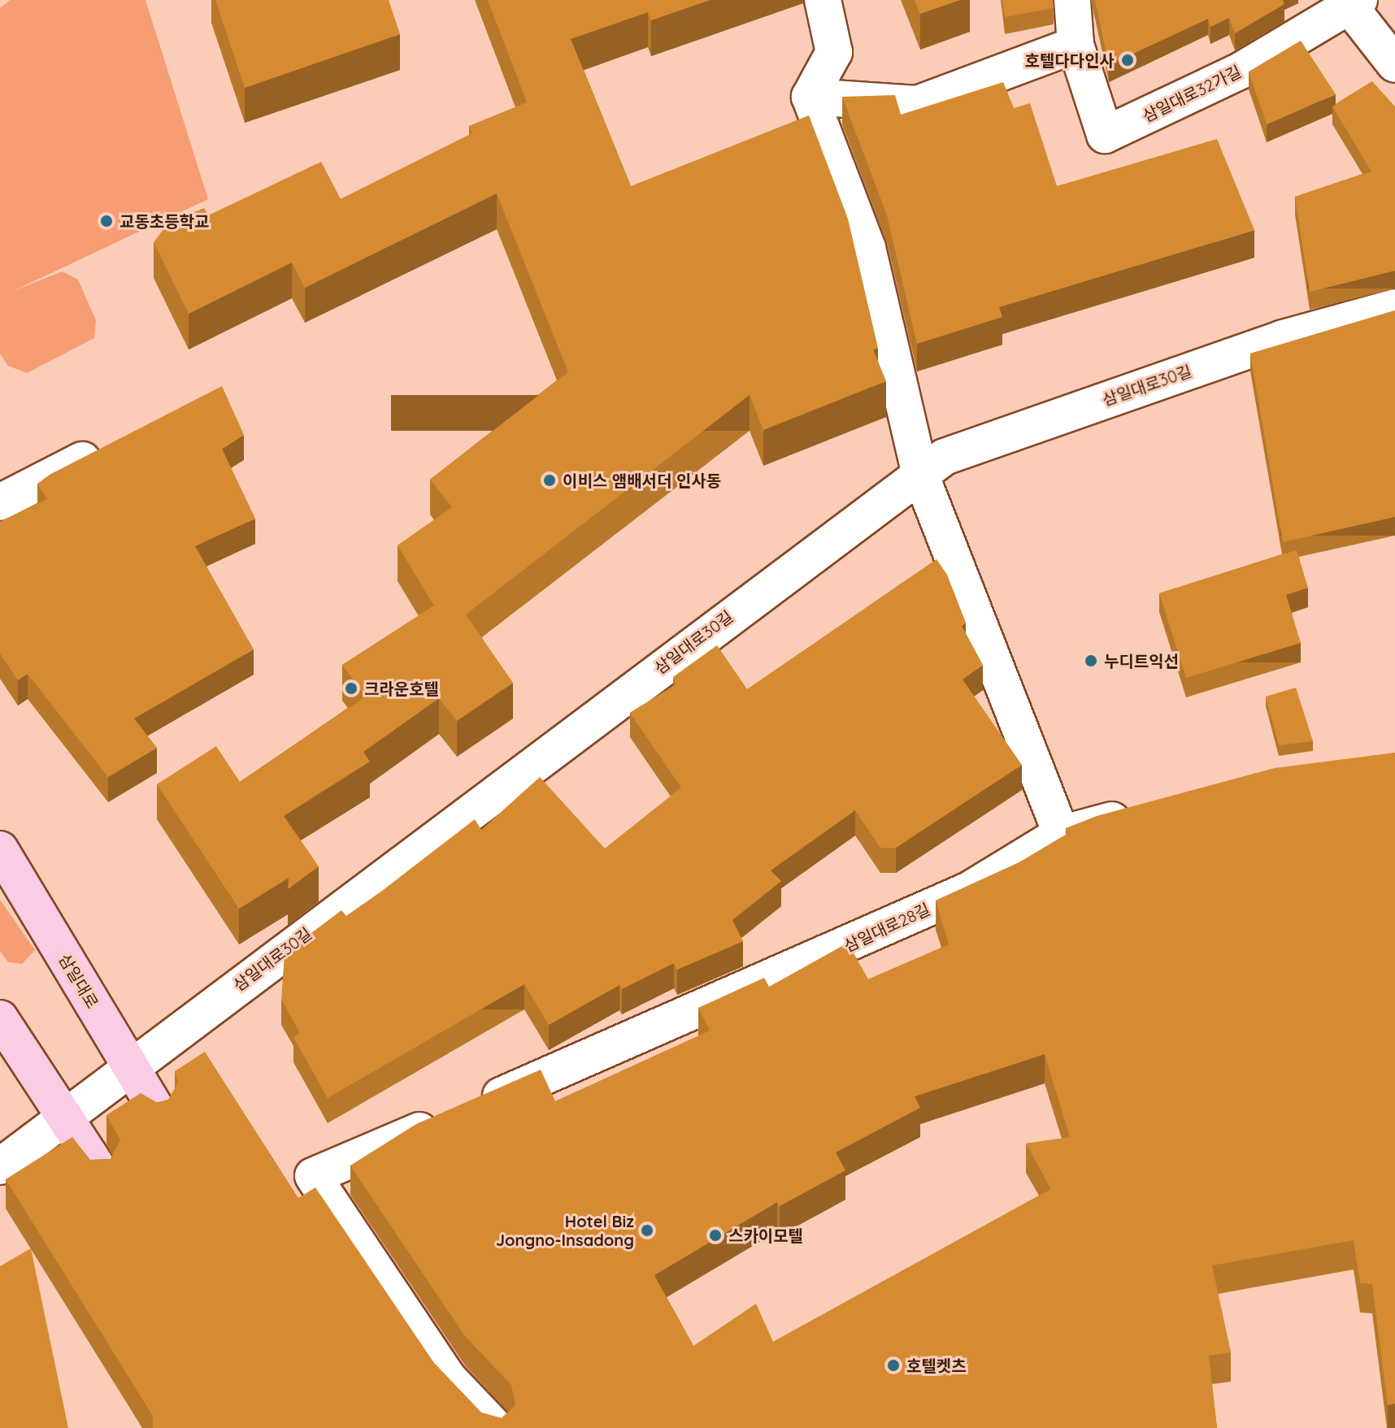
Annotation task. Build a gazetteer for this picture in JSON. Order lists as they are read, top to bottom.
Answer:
{
  "streets": {
    "main road": ["삼일대로"],
    "street": ["삼일대로32가길", "삼일대로30길", "삼일대로28길"]
  },
  "crossings": [
    ["삼일대로30길", "삼일대로"]
  ],
  "places": [
    "호텔다다인사",
    "교동초등학교",
    "이비스 앰배서더 인사동",
    "누디트익선",
    "크라운호텔",
    "Hotel Biz Jongno-Insadong",
    "스카이모텔",
    "호텔켓츠"
  ]
}
